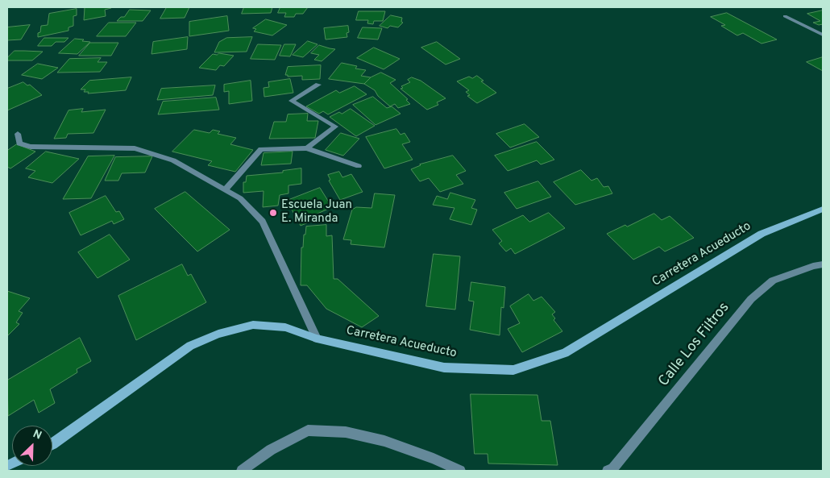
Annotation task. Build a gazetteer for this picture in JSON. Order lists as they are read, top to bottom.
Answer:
{
  "streets": {
    "street": ["Carretera Acueducto", "Calle Los Filtros"]
  },
  "places": ["Escuela Juan E. Miranda"],
  "north": "top right"
}
